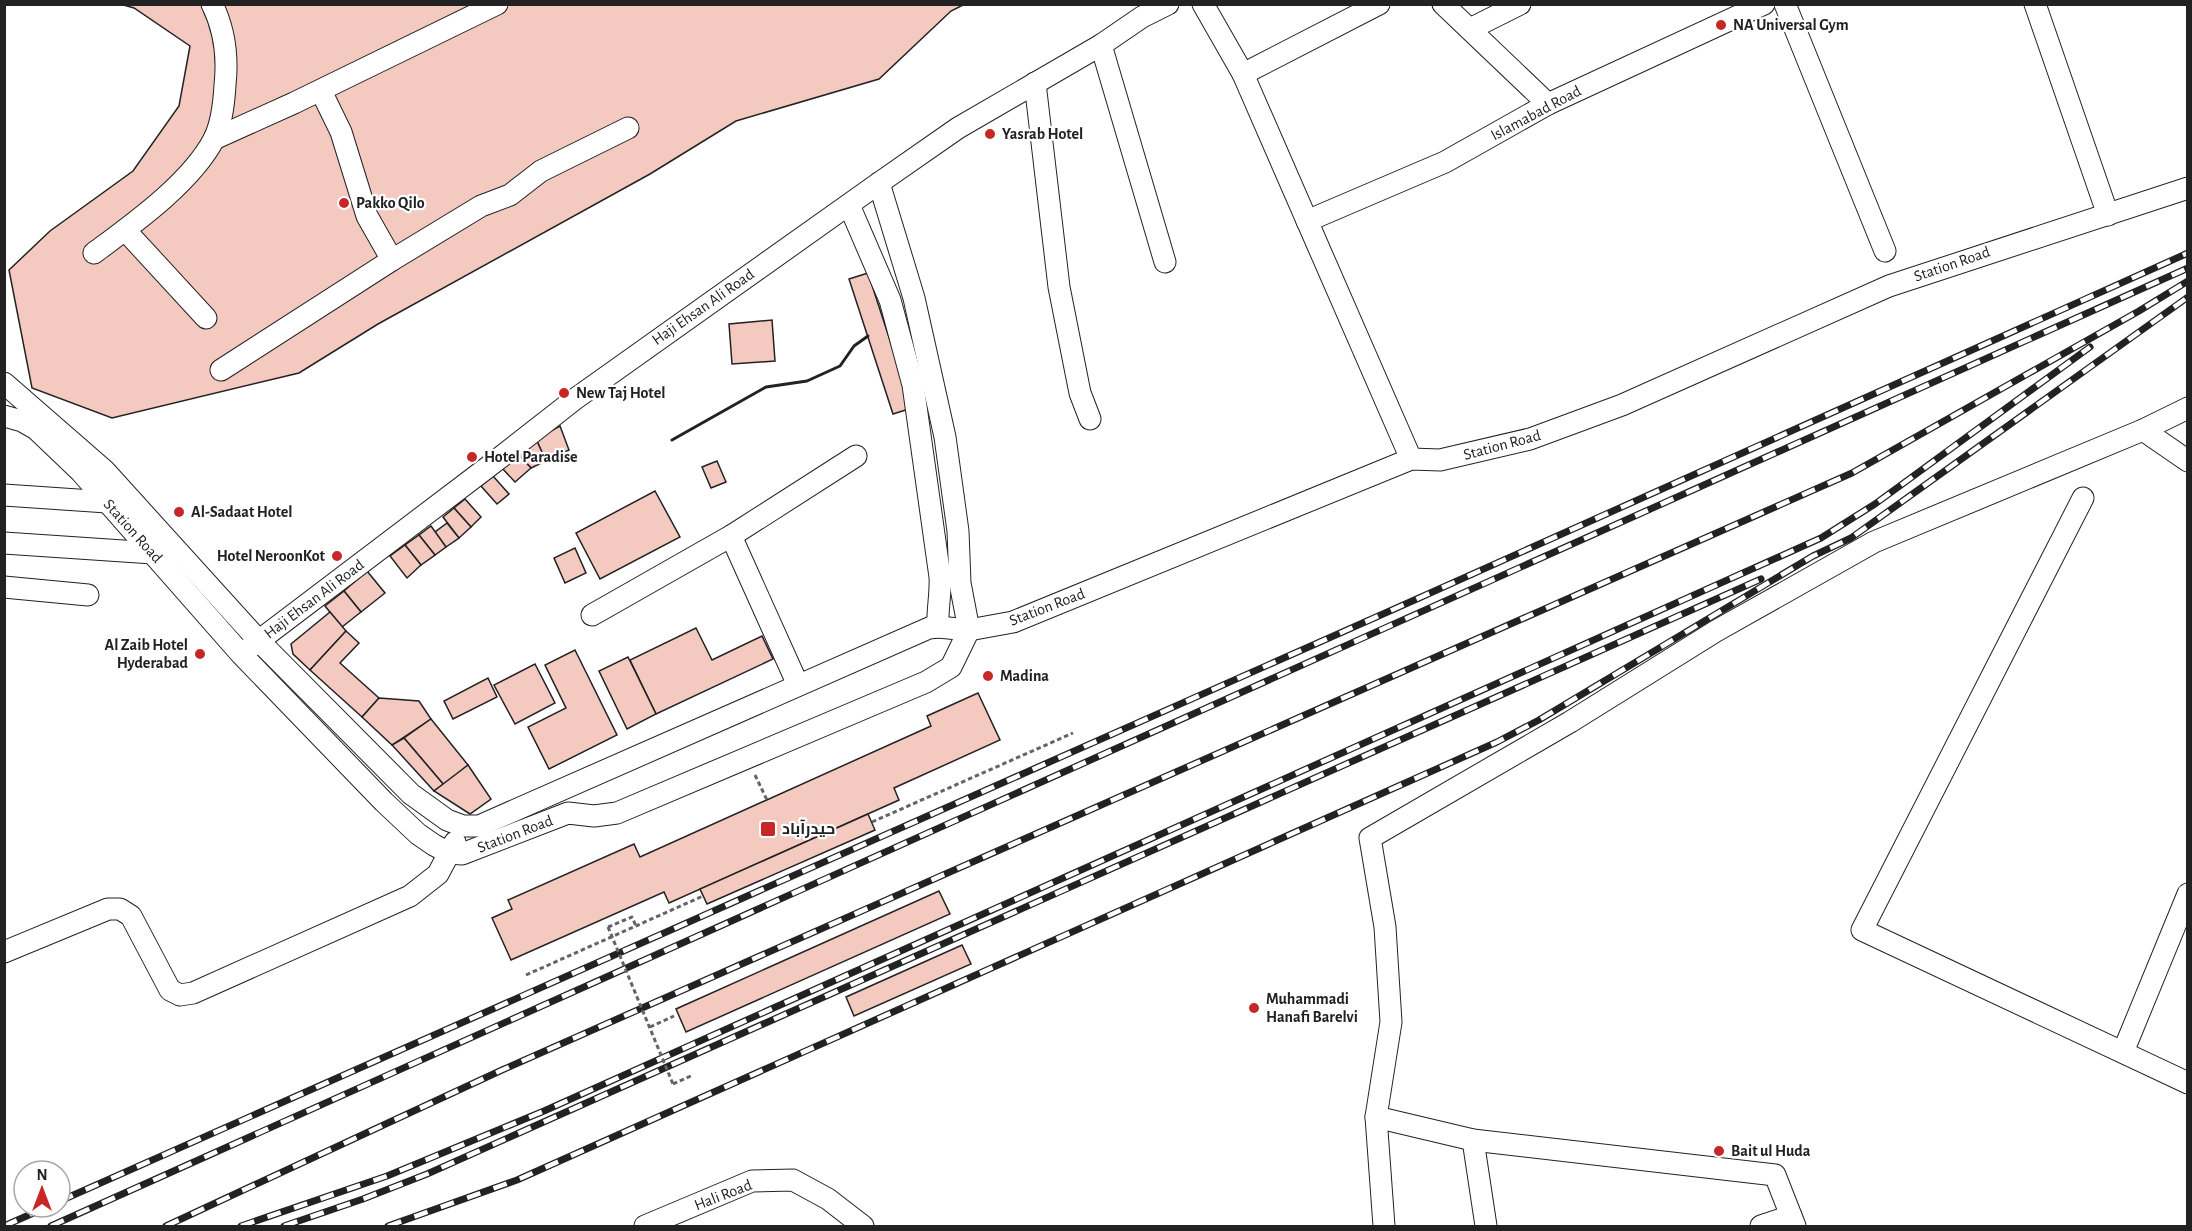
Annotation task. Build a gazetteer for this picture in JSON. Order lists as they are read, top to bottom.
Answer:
{
  "streets": {
    "street": [
      "Islamabad Road",
      "Station Road",
      "Haji Ehsan Ali Road",
      "Hali Road"
    ]
  },
  "crossings": [
    ["Station Road", "Haji Ehsan Ali Road"]
  ],
  "places": {
    "other": [
      "NA Universal Gym",
      "Yasrab Hotel",
      "Pakko Qilo",
      "New Taj Hotel",
      "Hotel Paradise",
      "Al-Sadaat Hotel",
      "Hotel NeroonKot",
      "Al Zaib Hotel Hyderabad",
      "Madina",
      "Muhammadi Hanafi Barelvi",
      "Bait ul Huda"
    ],
    "transit": ["حیدرآباد"]
  },
  "north": "top"
}
